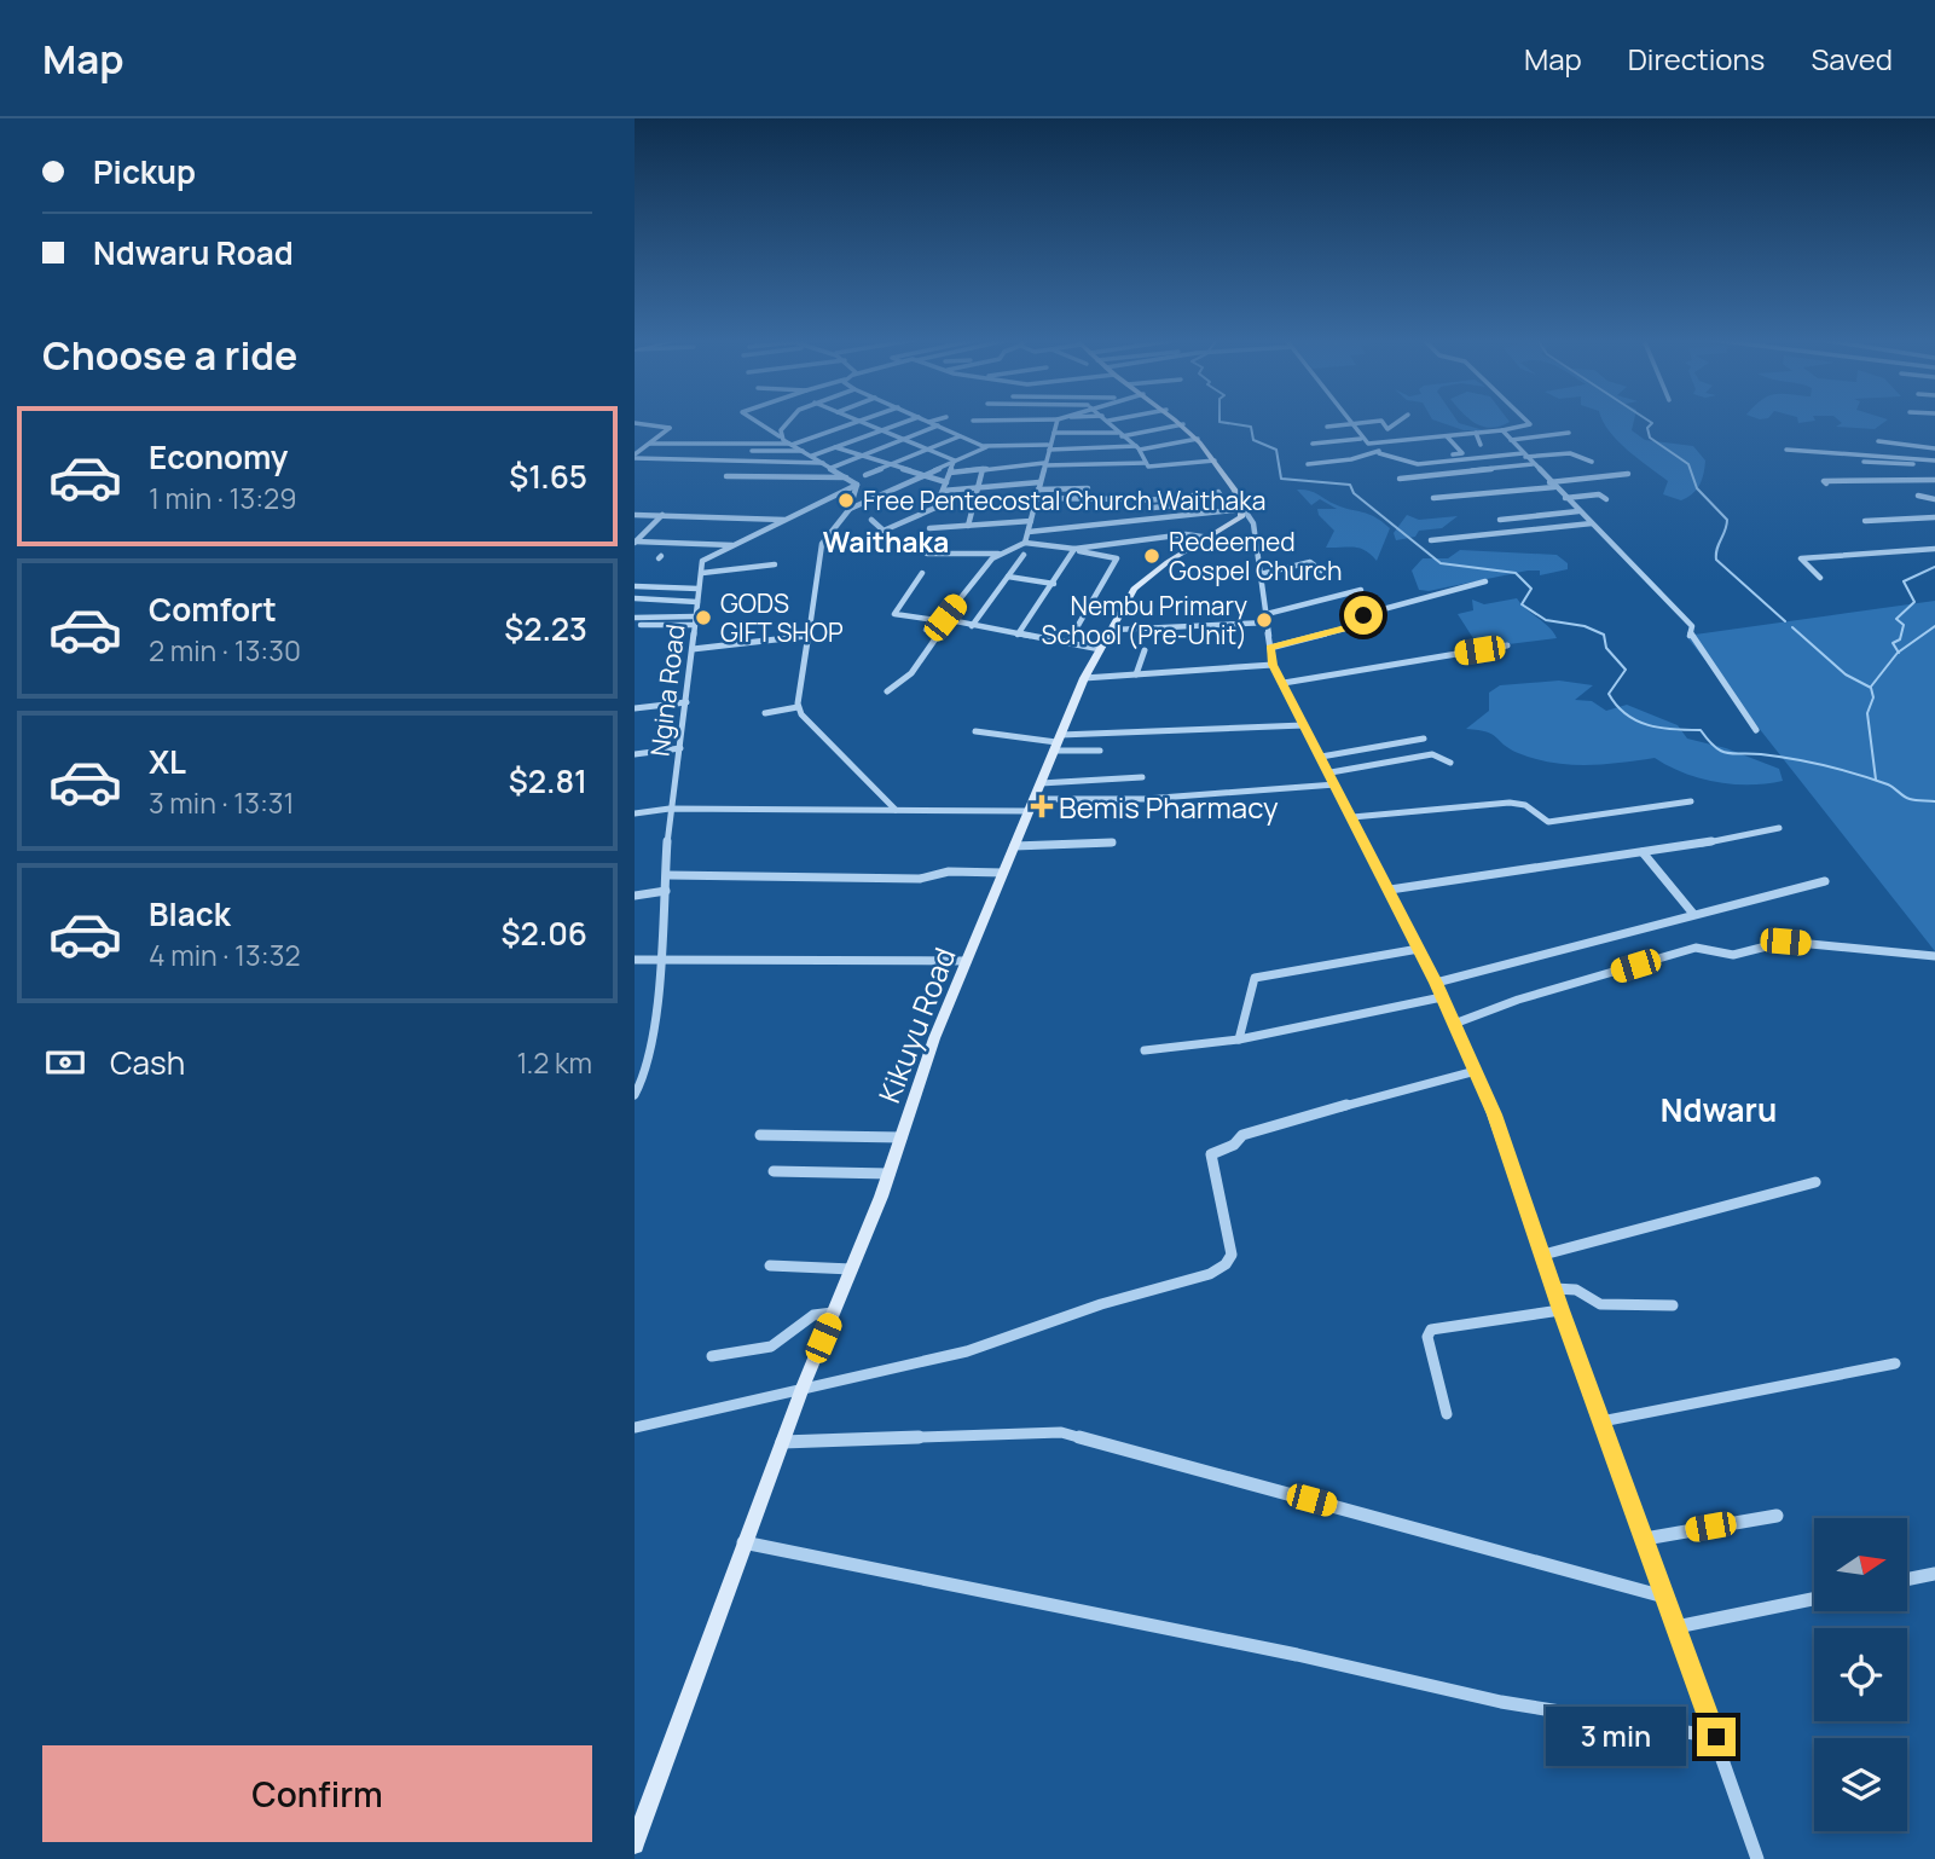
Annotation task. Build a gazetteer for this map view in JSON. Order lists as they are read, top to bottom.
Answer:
{
  "streets": {
    "main road": ["Kikuyu Road"],
    "street": ["Ngina Road"]
  },
  "districts": ["Waithaka", "Ndwaru"],
  "places": {
    "other": [
      "Free Pentecostal Church Waithaka",
      "Redeemed Gospel Church",
      "GODS GIFT SHOP",
      "Nembu Primary School (Pre-Unit)"
    ],
    "health": ["Bemis Pharmacy"]
  },
  "north": "right",
  "page": {
    "header": "Map",
    "nav": ["Map", "Directions", "Saved"],
    "banner": ["Pickup", "Ndwaru Road"],
    "heading": "Choose a ride",
    "list": [
      {
        "name": "Economy",
        "note": "1 min · 13:29",
        "value": "$1.65"
      },
      {
        "name": "Comfort",
        "note": "2 min · 13:30",
        "value": "$2.23"
      },
      {
        "name": "XL",
        "note": "3 min · 13:31",
        "value": "$2.81"
      },
      {
        "name": "Black",
        "note": "4 min · 13:32",
        "value": "$2.06"
      }
    ],
    "pay": ["Cash", "1.2 km"],
    "bubble": "3 min",
    "buttons": "Confirm"
  }
}
